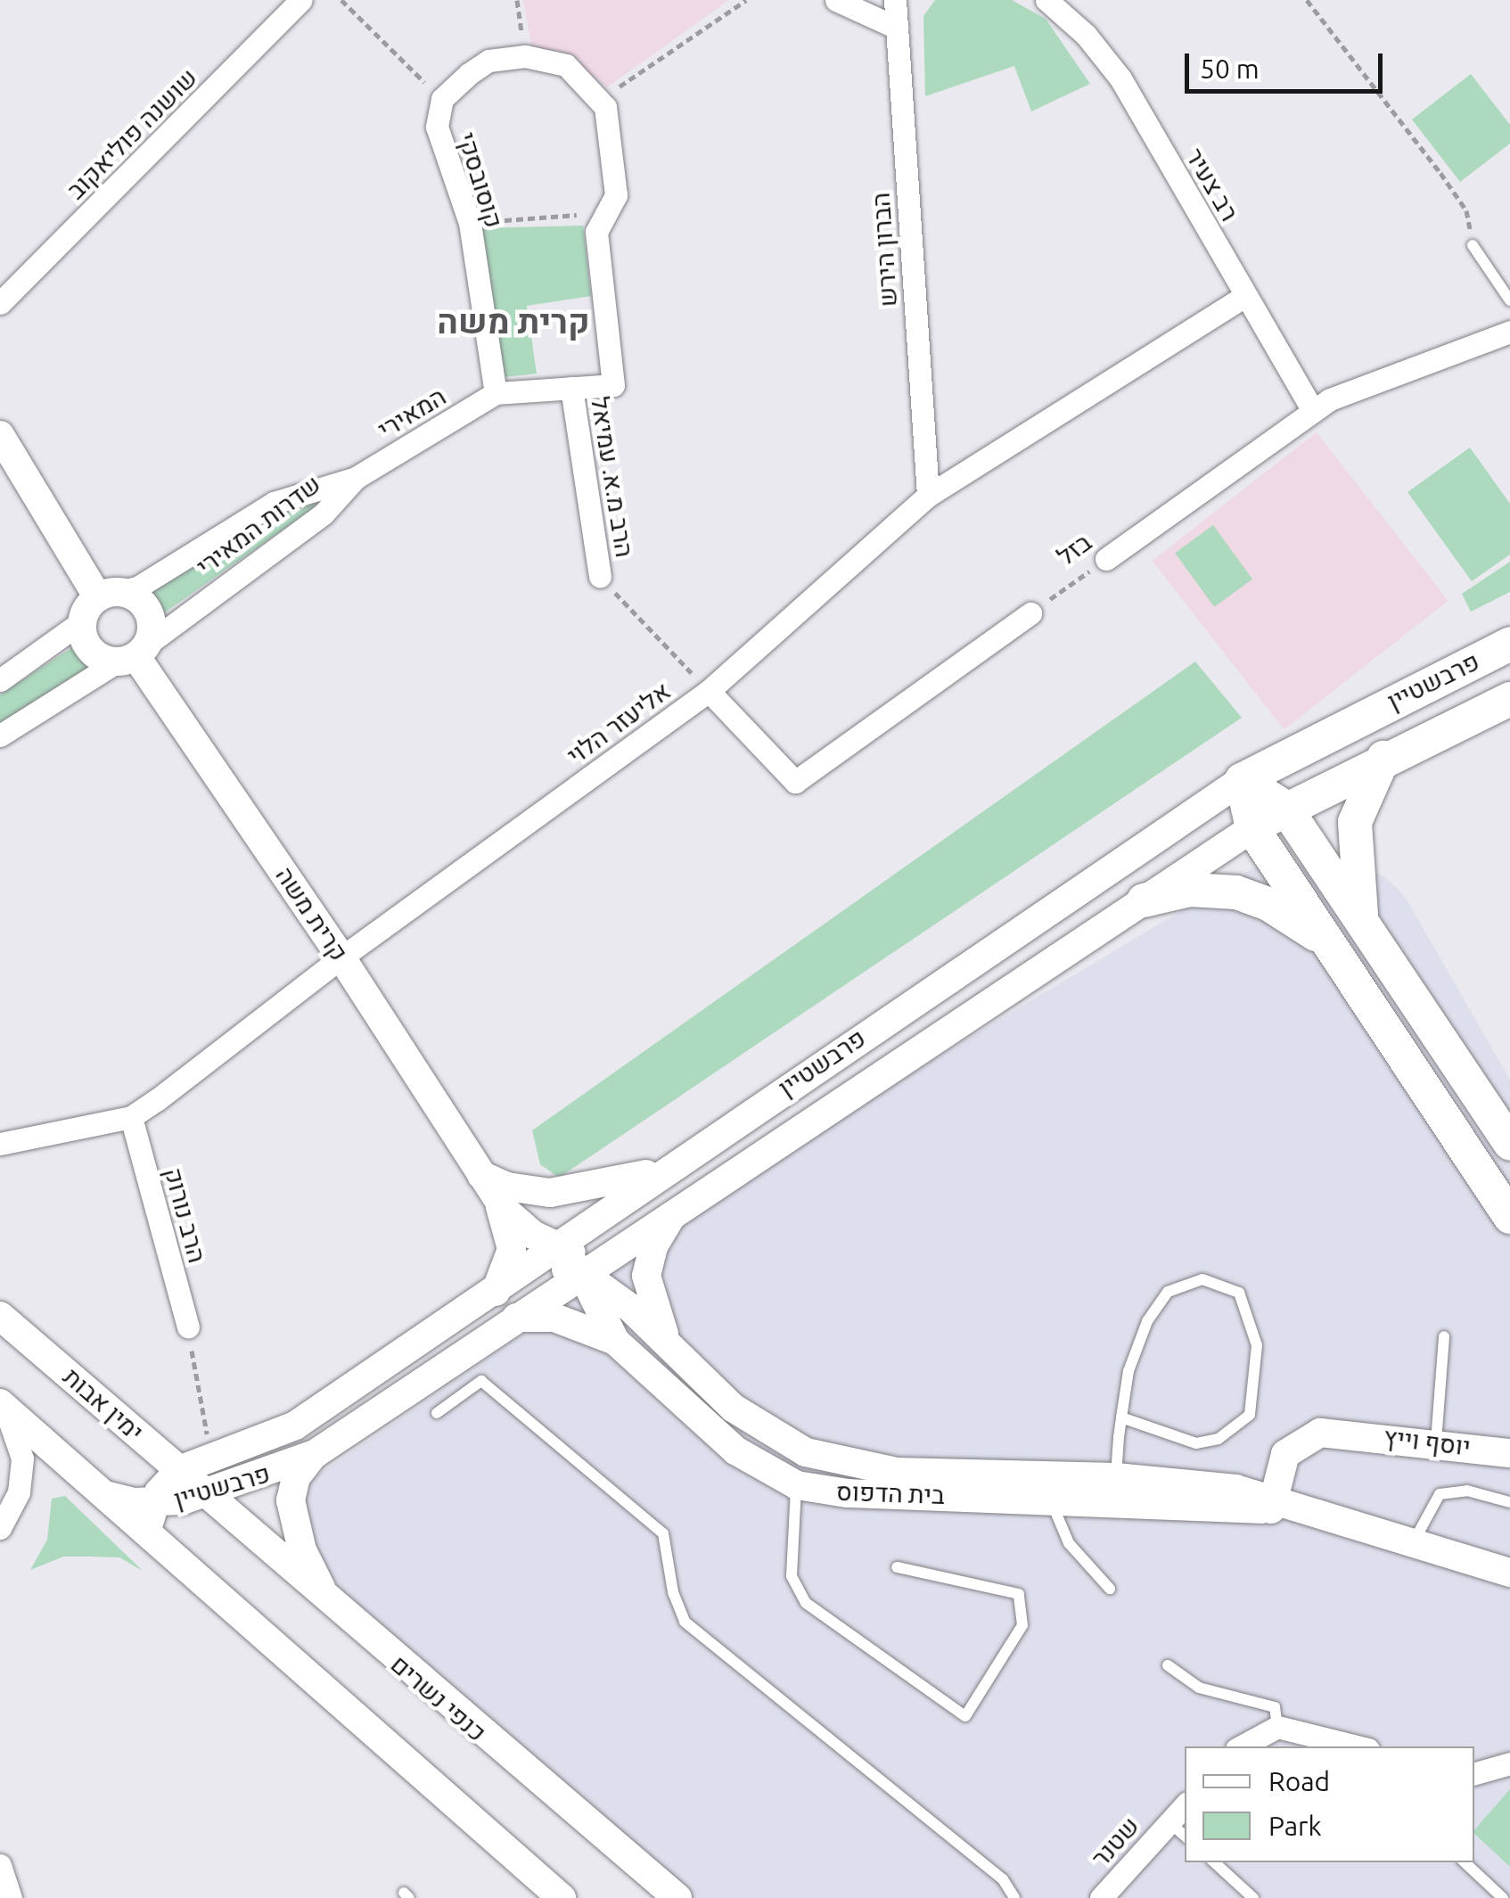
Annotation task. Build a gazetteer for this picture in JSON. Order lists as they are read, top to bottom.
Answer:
{
  "streets": {
    "main road": ["פרבשטיין"],
    "street": [
      "שושנה פוליאקוב",
      "קוסובסקי",
      "רב צעיר",
      "הברון הירש",
      "המאירי",
      "הרב מ.א. עמיאל",
      "שדרות המאירי",
      "בזל",
      "אליעזר הלוי",
      "קרית משה",
      "הרב נורוק",
      "ימין אבות",
      "יוסף וייץ",
      "בית הדפוס",
      "כנפי נשרים",
      "שטנר"
    ]
  },
  "crossings": [
    ["קוסובסקי", "המאירי"],
    ["רב צעיר", "בזל"],
    ["רב צעיר", "אליעזר הלוי"],
    ["הברון הירש", "אליעזר הלוי"],
    ["המאירי", "שדרות המאירי"],
    ["הרב מ.א. עמיאל", "אליעזר הלוי"],
    ["שדרות המאירי", "קרית משה"],
    ["פרבשטיין", "קרית משה"],
    ["פרבשטיין", "ימין אבות"],
    ["פרבשטיין", "בית הדפוס"],
    ["פרבשטיין", "כנפי נשרים"],
    ["אליעזר הלוי", "קרית משה"],
    ["אליעזר הלוי", "הרב נורוק"],
    ["קרית משה", "בית הדפוס"],
    ["ימין אבות", "כנפי נשרים"],
    ["יוסף וייץ", "בית הדפוס"]
  ],
  "districts": ["קרית משה"],
  "legend": ["Road", "Park"],
  "scale_bar": "50 m"
}
